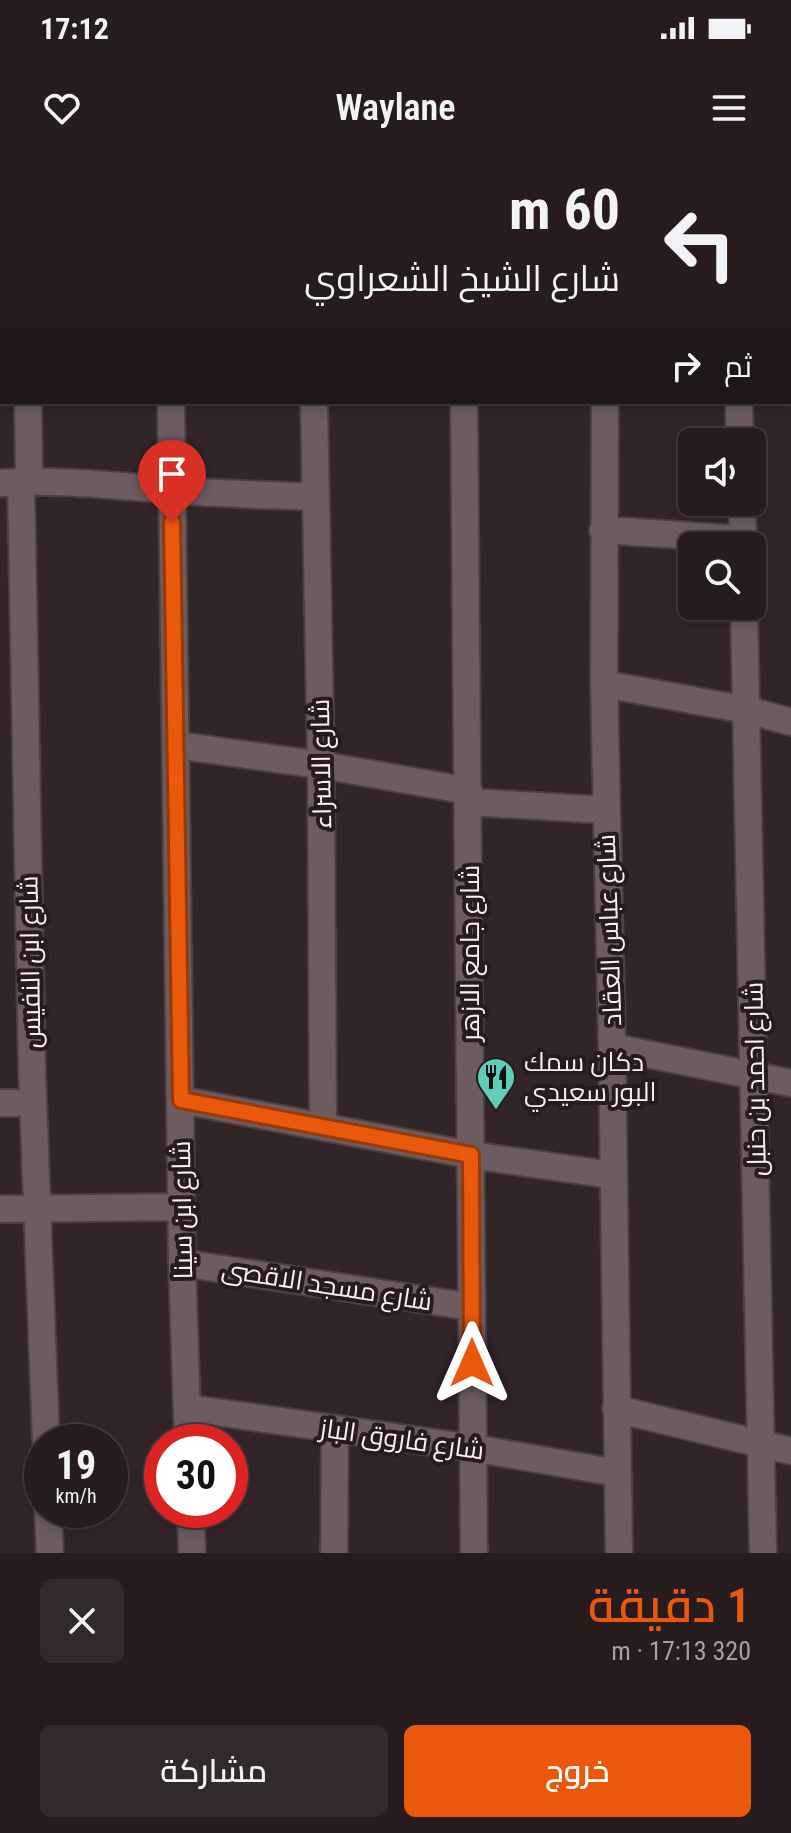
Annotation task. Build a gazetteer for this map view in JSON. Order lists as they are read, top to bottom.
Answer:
{
  "streets": {
    "street": [
      "شارع الاسراء",
      "شارع عباس العقاد",
      "شارع جامع الازهر",
      "شارع ابن النفيس",
      "شارع احمد بن حنبل",
      "شارع ابن سينا",
      "شارع مسجد الاقصى",
      "شارع فاروق الباز"
    ]
  },
  "crossings": [
    ["شارع عباس العقاد", "شارع فاروق الباز"],
    ["شارع جامع الازهر", "شارع مسجد الاقصى"],
    ["شارع جامع الازهر", "شارع فاروق الباز"],
    ["شارع ابن سينا", "شارع مسجد الاقصى"],
    ["شارع ابن سينا", "شارع فاروق الباز"]
  ],
  "places": {
    "restaurant": ["دكان سمك البور سعيدي"]
  },
  "page": {
    "status": "17:12",
    "header": "Waylane",
    "turn": ["60 m", "شارع الشيخ الشعراوي"],
    "then": "ثم",
    "speed": "19 km/h",
    "limit": "30",
    "heading": ["1 دقيقة", "320 m · 17:13"],
    "buttons": ["خروج", "مشاركة"]
  }
}
